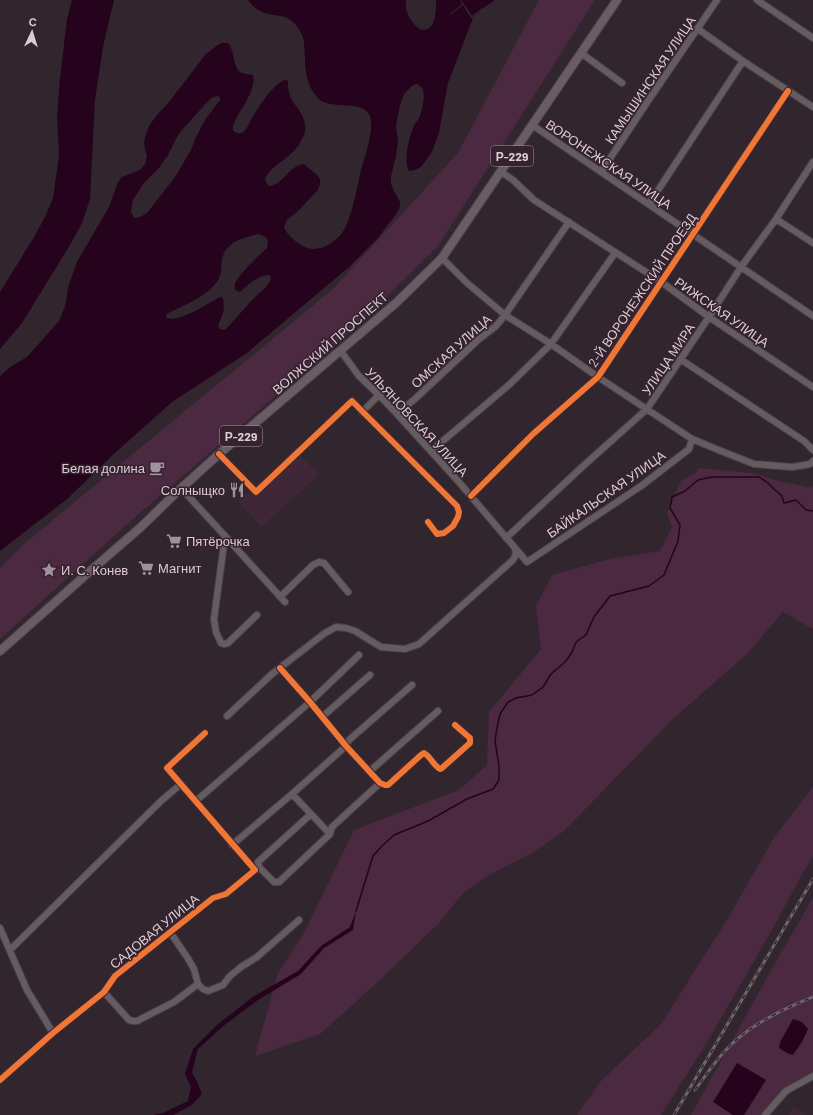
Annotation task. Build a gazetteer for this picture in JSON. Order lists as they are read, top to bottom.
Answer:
{
  "streets": {
    "main road": ["Р-229", "ВОЛЖСКИЙ ПРОСПЕКТ"],
    "street": [
      "КАМЫШИНСКАЯ УЛИЦА",
      "ВОРОНЕЖСКАЯ УЛИЦА",
      "2-Й ВОРОНЕЖСКИЙ ПРОЕЗД",
      "РИЖСКАЯ УЛИЦА",
      "ОМСКАЯ УЛИЦА",
      "УЛИЦА МИРА",
      "УЛЬЯНОВСКАЯ УЛИЦА",
      "БАЙКАЛЬСКАЯ УЛИЦА",
      "САДОВАЯ УЛИЦА"
    ]
  },
  "crossings": [
    ["КАМЫШИНСКАЯ УЛИЦА", "ВОРОНЕЖСКАЯ УЛИЦА"],
    ["ВОРОНЕЖСКАЯ УЛИЦА", "2-Й ВОРОНЕЖСКИЙ ПРОЕЗД"],
    ["ВОРОНЕЖСКАЯ УЛИЦА", "ВОЛЖСКИЙ ПРОСПЕКТ"],
    ["ВОРОНЕЖСКАЯ УЛИЦА", "УЛИЦА МИРА"],
    ["2-Й ВОРОНЕЖСКИЙ ПРОЕЗД", "РИЖСКАЯ УЛИЦА"],
    ["2-Й ВОРОНЕЖСКИЙ ПРОЕЗД", "УЛЬЯНОВСКАЯ УЛИЦА"],
    ["РИЖСКАЯ УЛИЦА", "ВОЛЖСКИЙ ПРОСПЕКТ"],
    ["РИЖСКАЯ УЛИЦА", "ОМСКАЯ УЛИЦА"],
    ["РИЖСКАЯ УЛИЦА", "УЛИЦА МИРА"],
    ["ВОЛЖСКИЙ ПРОСПЕКТ", "УЛЬЯНОВСКАЯ УЛИЦА"],
    ["ОМСКАЯ УЛИЦА", "УЛЬЯНОВСКАЯ УЛИЦА"],
    ["УЛИЦА МИРА", "УЛЬЯНОВСКАЯ УЛИЦА"],
    ["УЛЬЯНОВСКАЯ УЛИЦА", "БАЙКАЛЬСКАЯ УЛИЦА"]
  ],
  "places": {
    "cafe": ["Белая долина"],
    "restaurant": ["Солныщко"],
    "supermarket": ["Пятёрочка", "Магнит"],
    "place": ["И. С. Конев"]
  },
  "north": "top"
}
